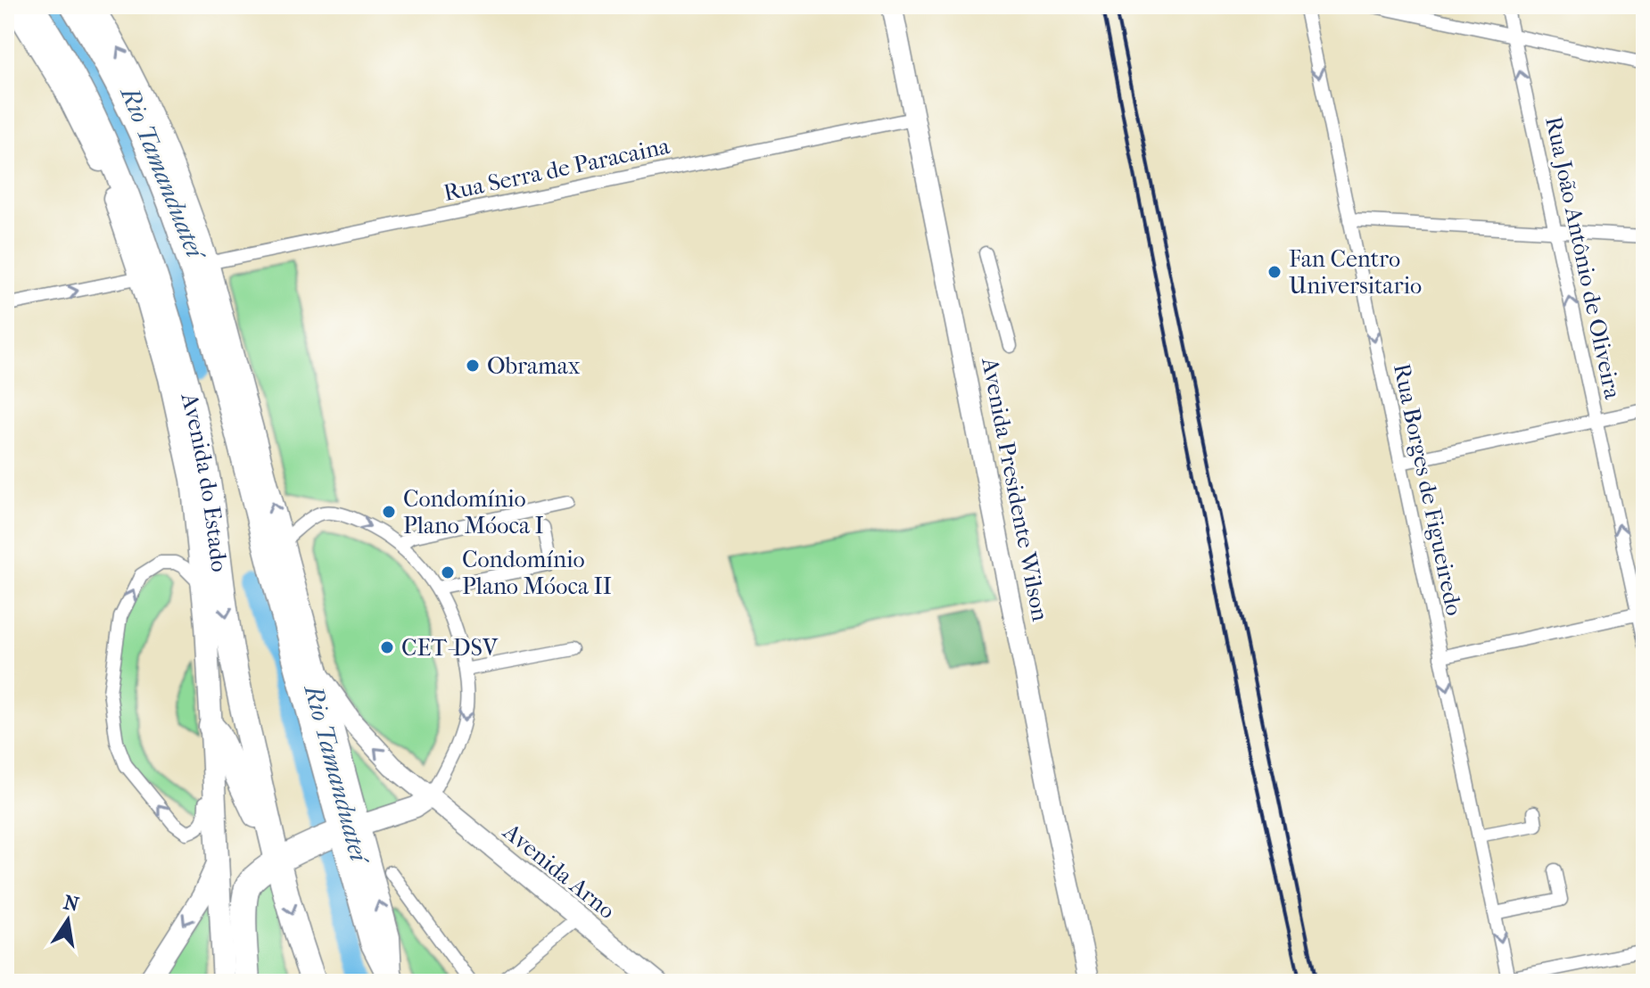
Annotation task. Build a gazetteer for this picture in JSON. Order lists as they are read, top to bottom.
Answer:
{
  "streets": {
    "highway": ["Avenida do Estado"],
    "street": [
      "Rua Serra de Paracaina",
      "Rua João Antônio de Oliveira",
      "Avenida Presidente Wilson",
      "Rua Borges de Figueiredo",
      "Avenida Arno"
    ]
  },
  "crossings": [
    ["Rua Serra de Paracaina", "Avenida do Estado"],
    ["Rua Serra de Paracaina", "Avenida Presidente Wilson"],
    ["Avenida do Estado", "Avenida Arno"]
  ],
  "one_way": ["Rua João Antônio de Oliveira", "Rua Borges de Figueiredo"],
  "water": ["Rio Tamanduateí"],
  "places": [
    "Fan Centro Universitario",
    "Obramax",
    "Condomínio Plano Móoca I",
    "Condomínio Plano Móoca II",
    "CET-DSV"
  ],
  "north": "top"
}
